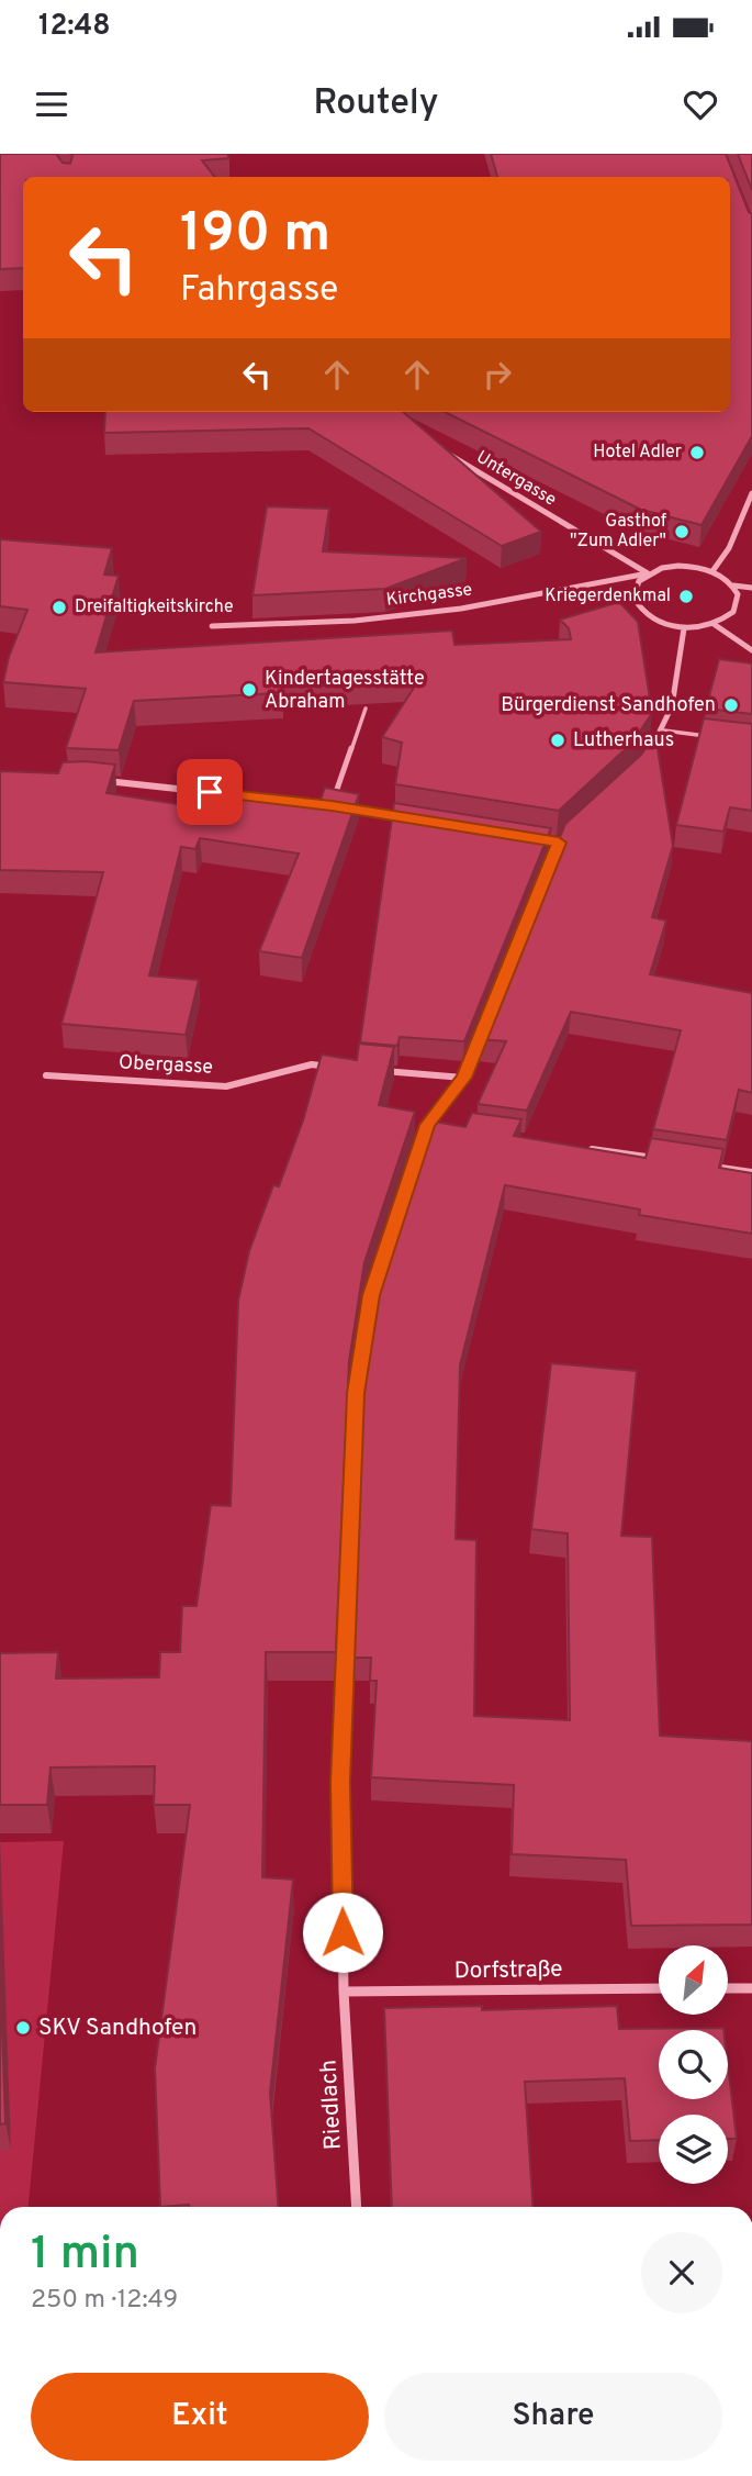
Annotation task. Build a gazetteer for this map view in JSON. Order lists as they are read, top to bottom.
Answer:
{
  "streets": {
    "street": [
      "Untergasse",
      "Kirchgasse",
      "Obergasse",
      "Dorfstraße",
      "Riedlach"
    ]
  },
  "crossings": [
    ["Untergasse", "Kirchgasse"],
    ["Dorfstraße", "Riedlach"]
  ],
  "places": [
    "Hotel Adler",
    "Gasthof \"Zum Adler\"",
    "Kriegerdenkmal",
    "Dreifaltigkeitskirche",
    "Kindertagesstätte Abraham",
    "Bürgerdienst Sandhofen",
    "Lutherhaus",
    "SKV Sandhofen"
  ],
  "north": "top right",
  "page": {
    "status": "12:48",
    "header": "Routely",
    "turn": ["190 m", "Fahrgasse"],
    "heading": ["1 min", "250 m · 12:49"],
    "buttons": ["Exit", "Share"]
  }
}
